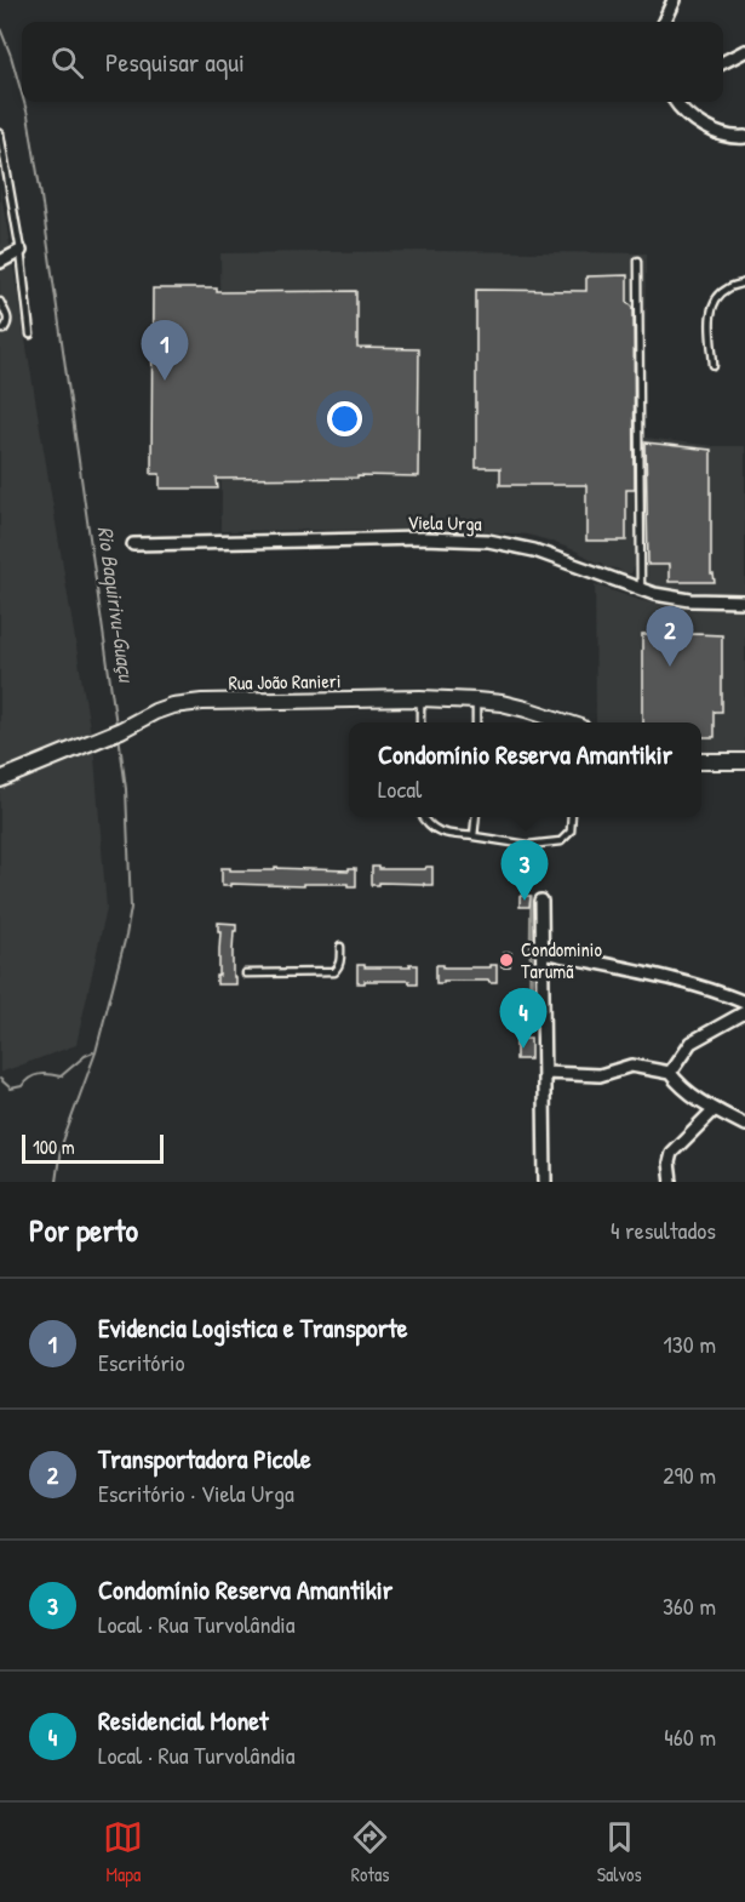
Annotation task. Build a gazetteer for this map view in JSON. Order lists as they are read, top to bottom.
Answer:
{
  "streets": {
    "street": ["Viela Urga", "Rua João Ranieri"]
  },
  "water": ["Rio Baquirivu-Guaçu"],
  "places": ["Condominio Tarumã"],
  "scale_bar": "100 m",
  "page": {
    "search": "Pesquisar aqui",
    "pins": [
      "1",
      "2",
      "3",
      "4"
    ],
    "popup": ["Condomínio Reserva Amantikir", "Local"],
    "scale": "100 m",
    "heading": ["Por perto", "4 resultados"],
    "list": [
      {
        "mark": "1",
        "name": "Evidencia Logistica e Transporte",
        "note": "Escritório",
        "value": "130 m"
      },
      {
        "mark": "2",
        "name": "Transportadora Picole",
        "note": "Escritório · Viela Urga",
        "value": "290 m"
      },
      {
        "mark": "3",
        "name": "Condomínio Reserva Amantikir",
        "note": "Local · Rua Turvolândia",
        "value": "360 m"
      },
      {
        "mark": "4",
        "name": "Residencial Monet",
        "note": "Local · Rua Turvolândia",
        "value": "460 m"
      }
    ],
    "nav": ["Mapa", "Rotas", "Salvos"]
  }
}
